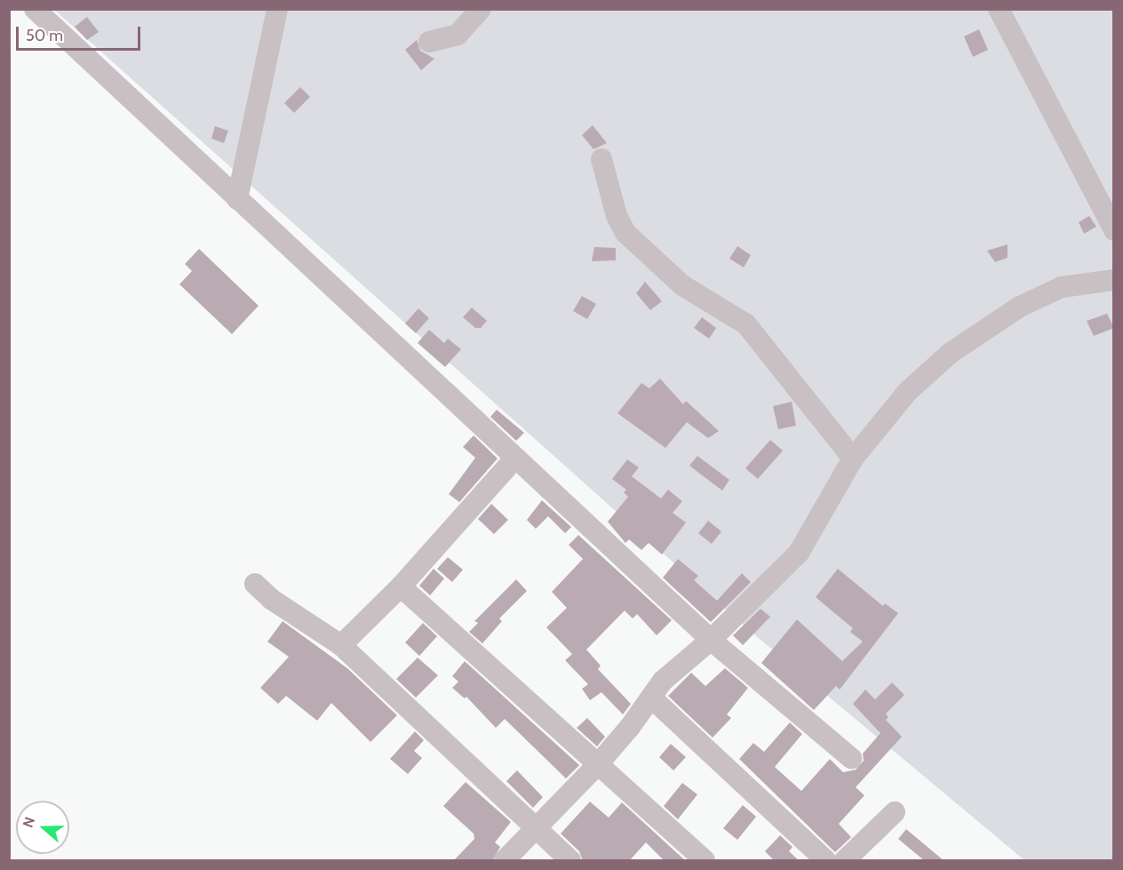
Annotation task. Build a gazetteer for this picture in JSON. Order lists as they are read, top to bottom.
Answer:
{
  "scale_bar": "50 m",
  "north": "left"
}
